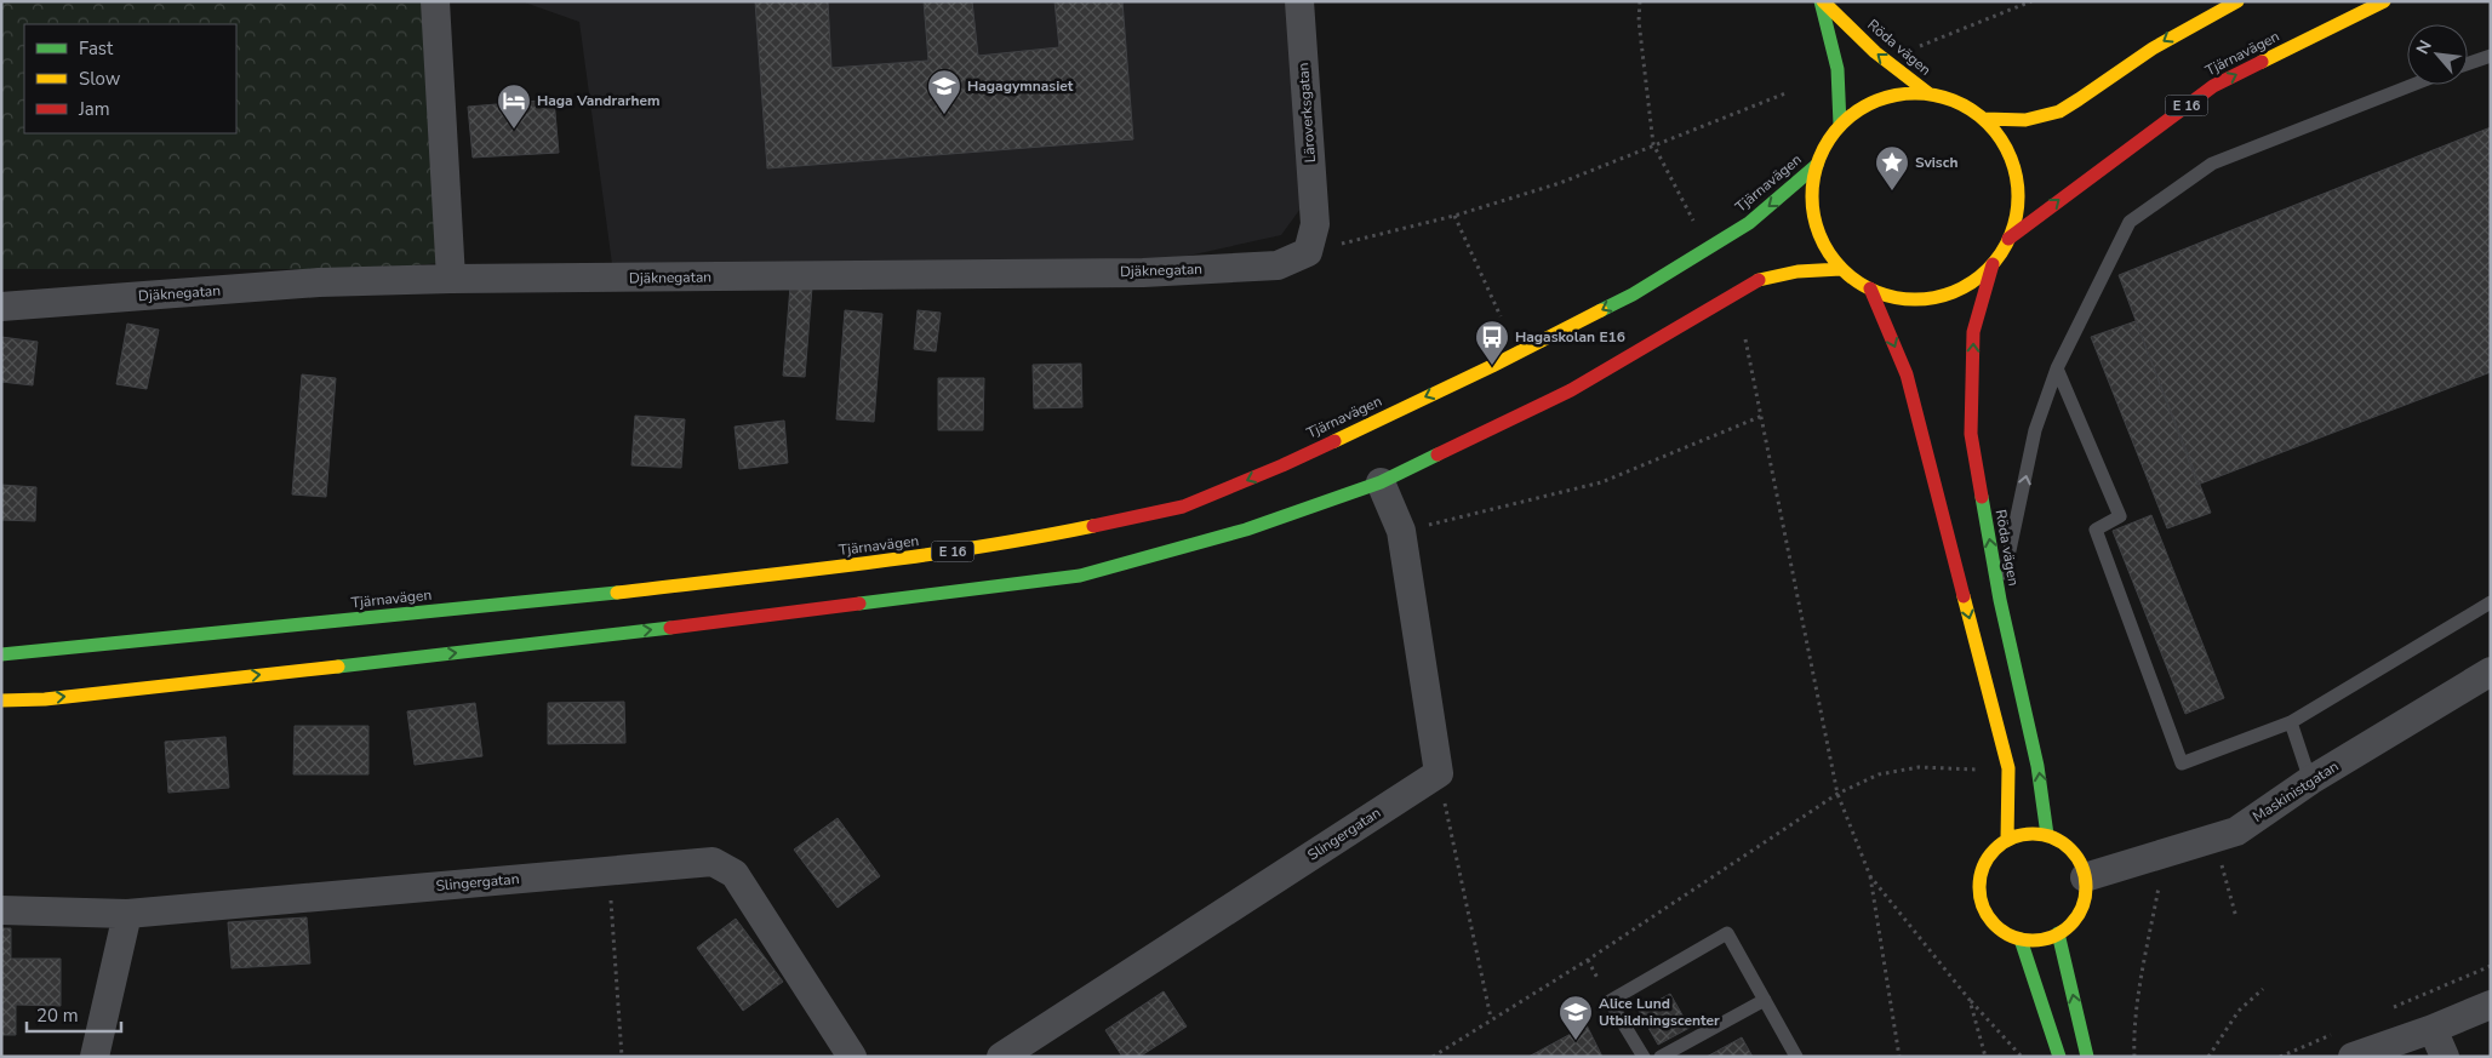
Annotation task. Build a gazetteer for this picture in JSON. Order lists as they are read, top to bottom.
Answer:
{
  "streets": {
    "main road": ["Röda vägen", "Tjärnavägen", "E 16"],
    "street": [
      "Läroverksgatan",
      "Djäknegatan",
      "Maskinistgatan",
      "Slingergatan"
    ]
  },
  "crossings": [
    ["Röda vägen", "Tjärnavägen"],
    ["Röda vägen", "Maskinistgatan"],
    ["Läroverksgatan", "Djäknegatan"]
  ],
  "places": {
    "school or university": ["Hagagymnasiet", "Alice Lund Utbildningscenter"],
    "hotel": ["Haga Vandrarhem"],
    "place": ["Svisch"],
    "bus stop": ["Hagaskolan E16"]
  },
  "legend": ["Fast", "Slow", "Jam"],
  "scale_bar": "20 m",
  "north": "top left"
}
